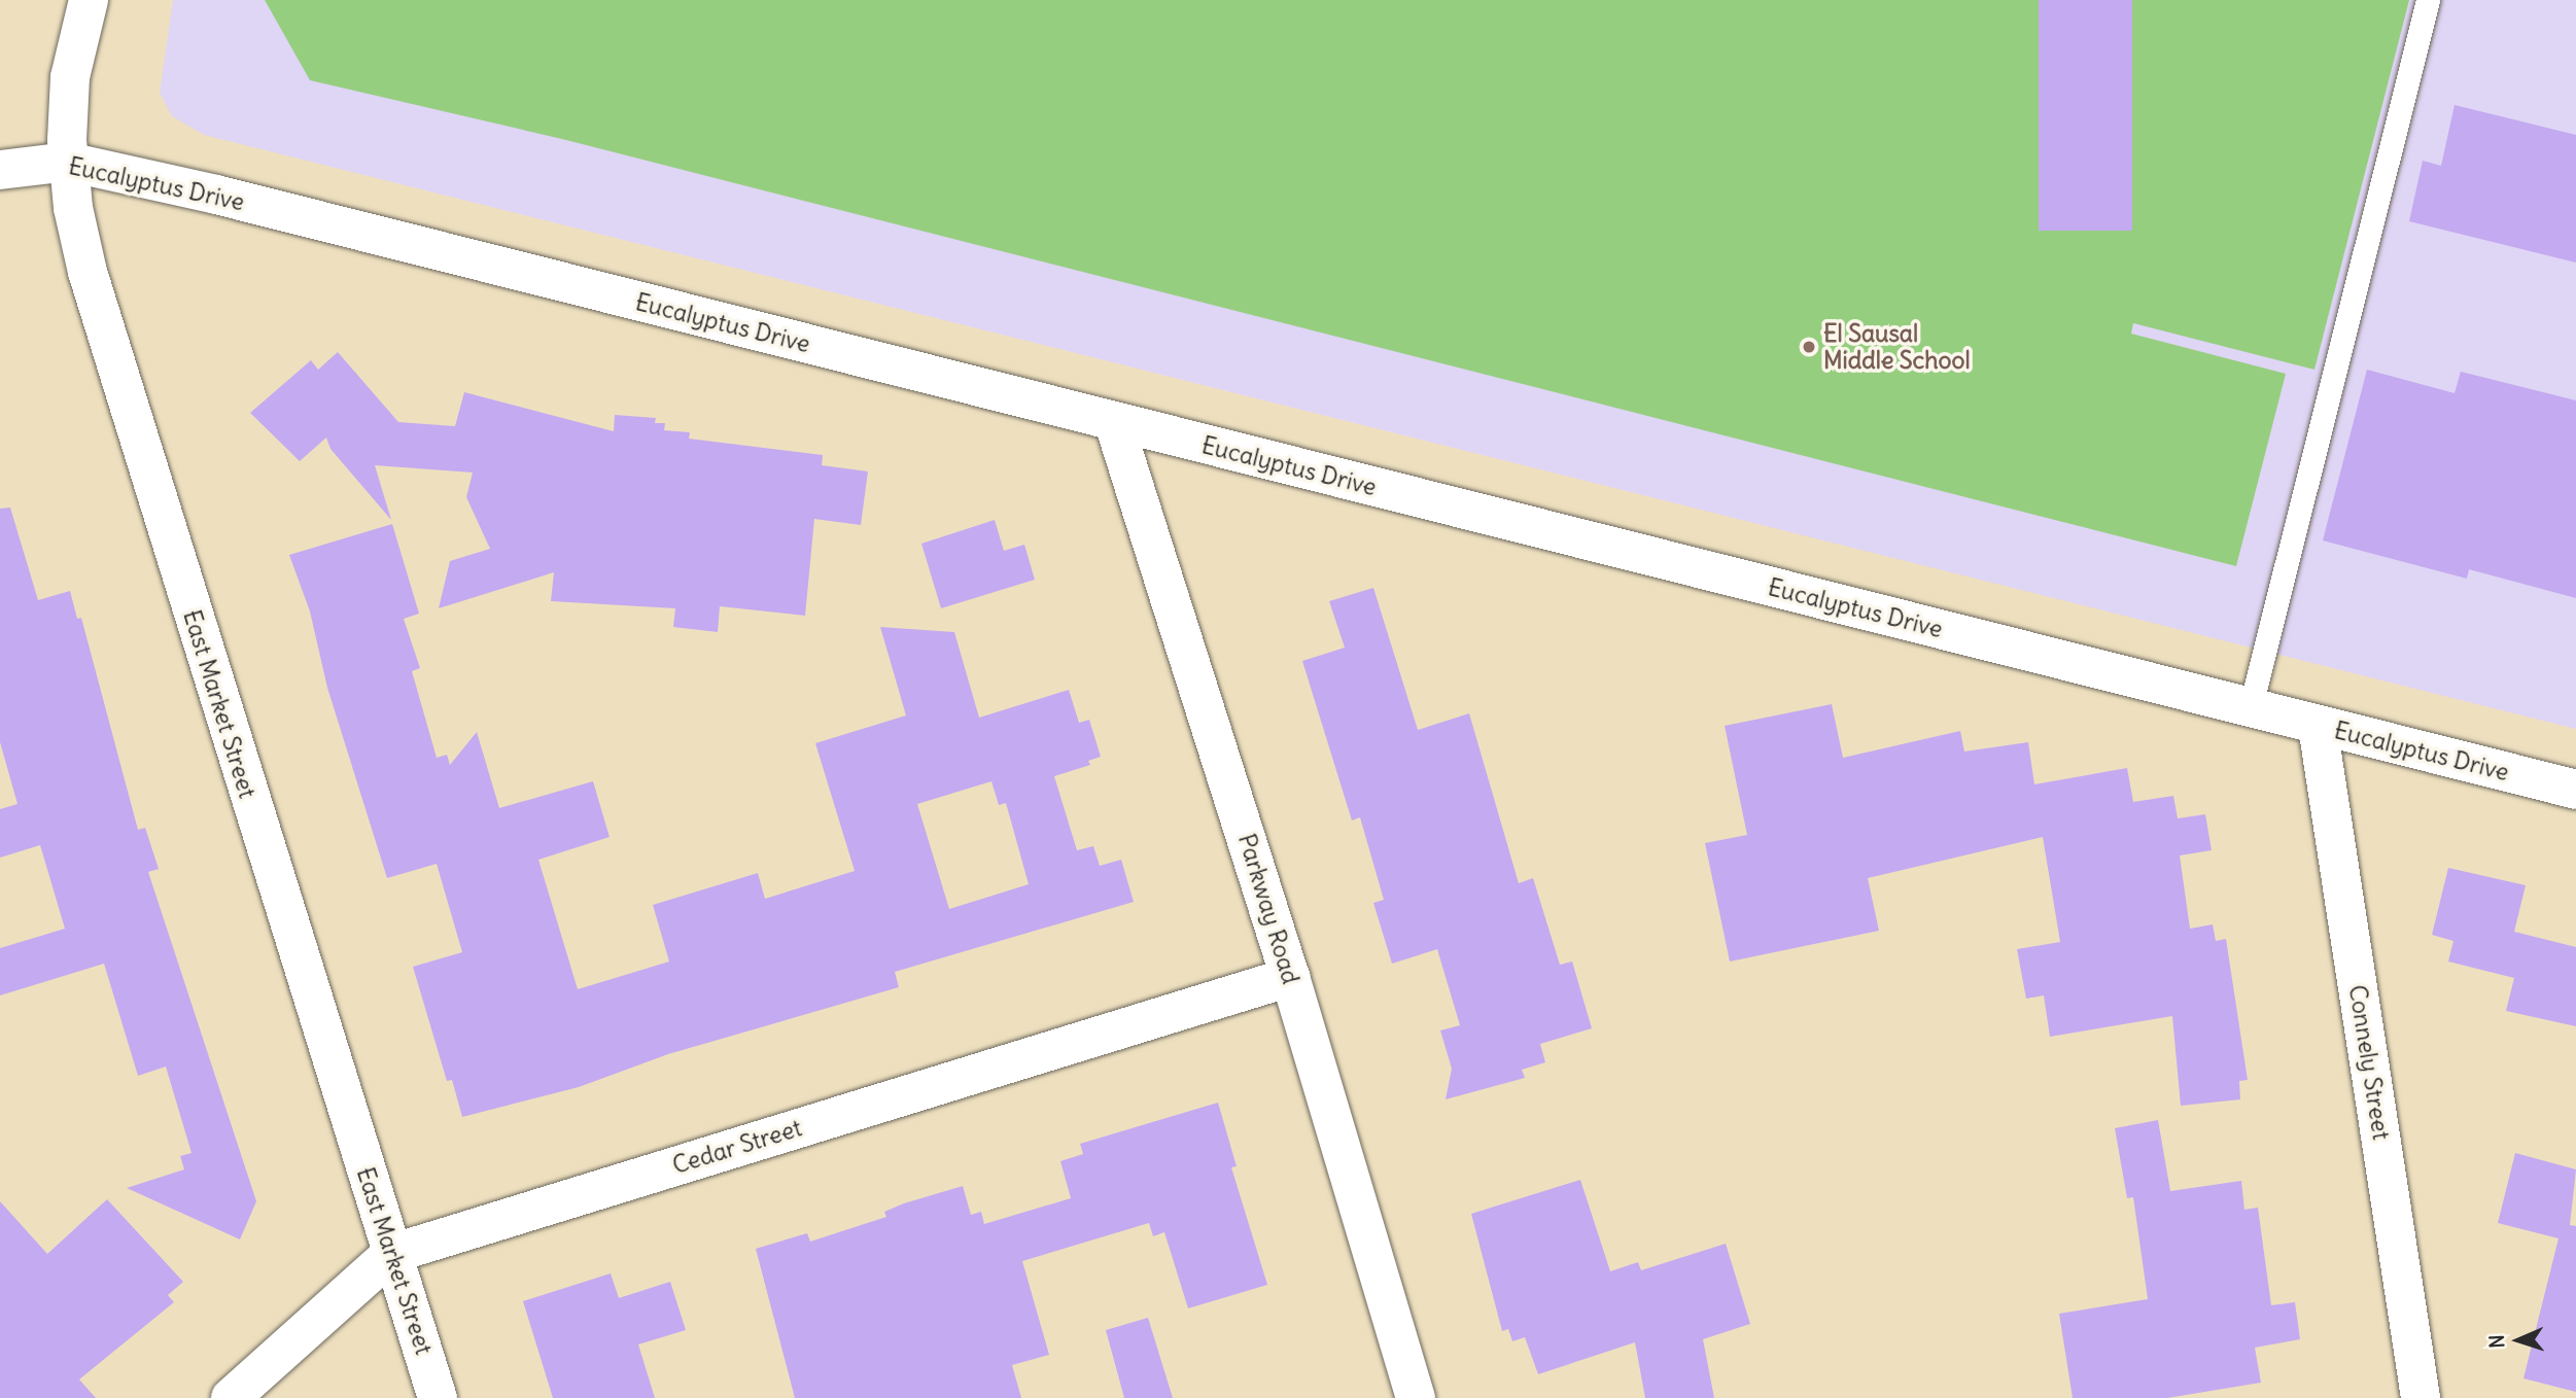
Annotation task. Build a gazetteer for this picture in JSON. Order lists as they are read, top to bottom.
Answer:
{
  "streets": {
    "street": [
      "Eucalyptus Drive",
      "East Market Street",
      "Parkway Road",
      "Connely Street",
      "Cedar Street"
    ]
  },
  "crossings": [
    ["Eucalyptus Drive", "East Market Street"],
    ["Eucalyptus Drive", "Parkway Road"],
    ["Eucalyptus Drive", "Connely Street"],
    ["East Market Street", "Cedar Street"],
    ["Parkway Road", "Cedar Street"]
  ],
  "places": ["El Sausal Middle School"],
  "north": "left"
}
